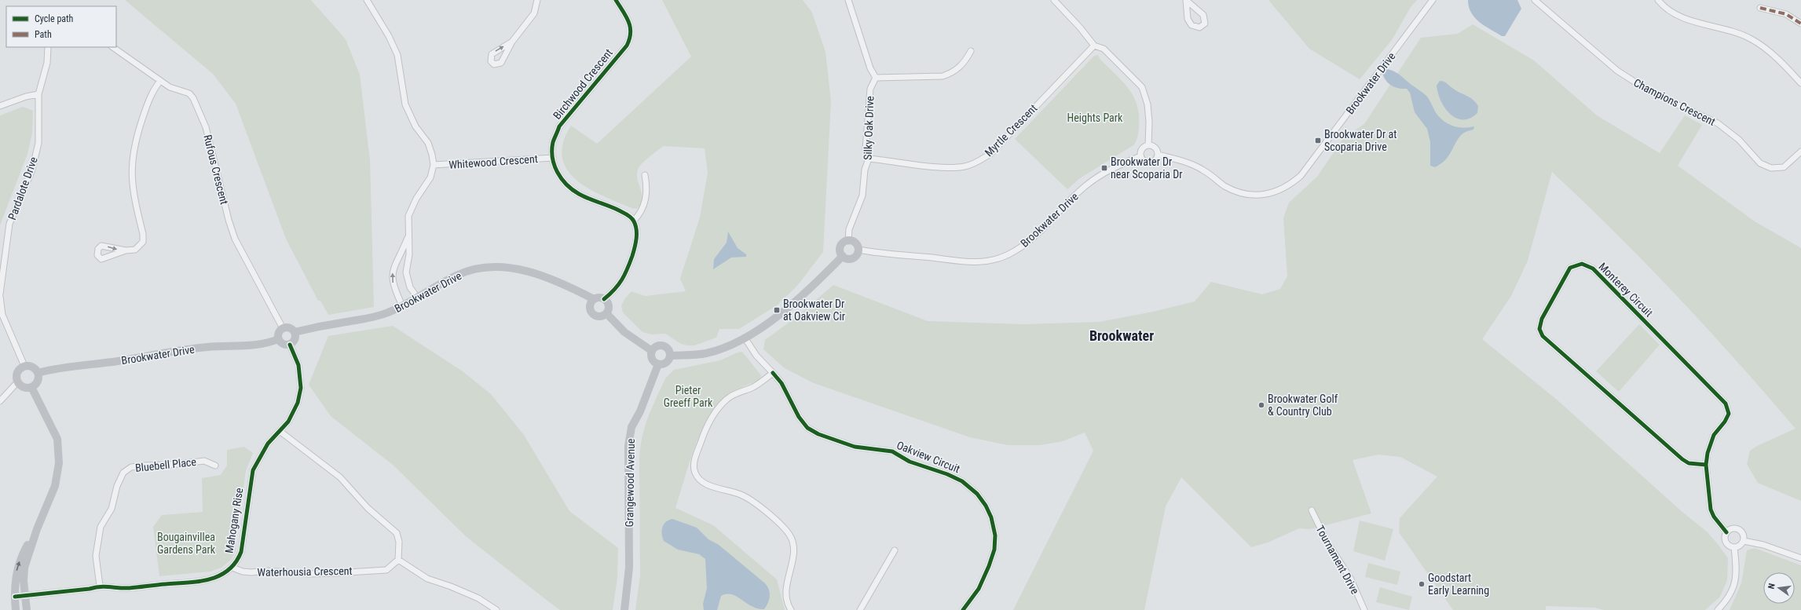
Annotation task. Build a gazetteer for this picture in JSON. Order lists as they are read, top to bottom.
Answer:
{
  "streets": {
    "street": [
      "Brookwater Drive",
      "Birchwood Crescent",
      "Champions Crescent",
      "Silky Oak Drive",
      "Myrtle Crescent",
      "Whitewood Crescent",
      "Rufous Crescent",
      "Pardalote Drive",
      "Monterey Circuit",
      "Oakview Circuit",
      "Bluebell Place",
      "Grangewood Avenue",
      "Mahogany Rise",
      "Tournament Drive",
      "Waterhousia Crescent"
    ]
  },
  "crossings": [
    ["Brookwater Drive", "Silky Oak Drive"],
    ["Brookwater Drive", "Rufous Crescent"],
    ["Brookwater Drive", "Mahogany Rise"],
    ["Birchwood Crescent", "Whitewood Crescent"],
    ["Silky Oak Drive", "Myrtle Crescent"],
    ["Rufous Crescent", "Mahogany Rise"],
    ["Bluebell Place", "Mahogany Rise"],
    ["Mahogany Rise", "Waterhousia Crescent"]
  ],
  "districts": ["Brookwater"],
  "parks": ["Heights Park", "Pieter Greeff Park", "Bougainvillea Gardens Park"],
  "places": {
    "transit": ["Brookwater Dr at Scoparia Drive", "Brookwater Dr near Scoparia Dr", "Brookwater Dr at Oakview Cir"],
    "other": ["Brookwater Golf & Country Club", "Goodstart Early Learning"]
  },
  "legend": ["Cycle path", "Path"],
  "north": "left"
}
